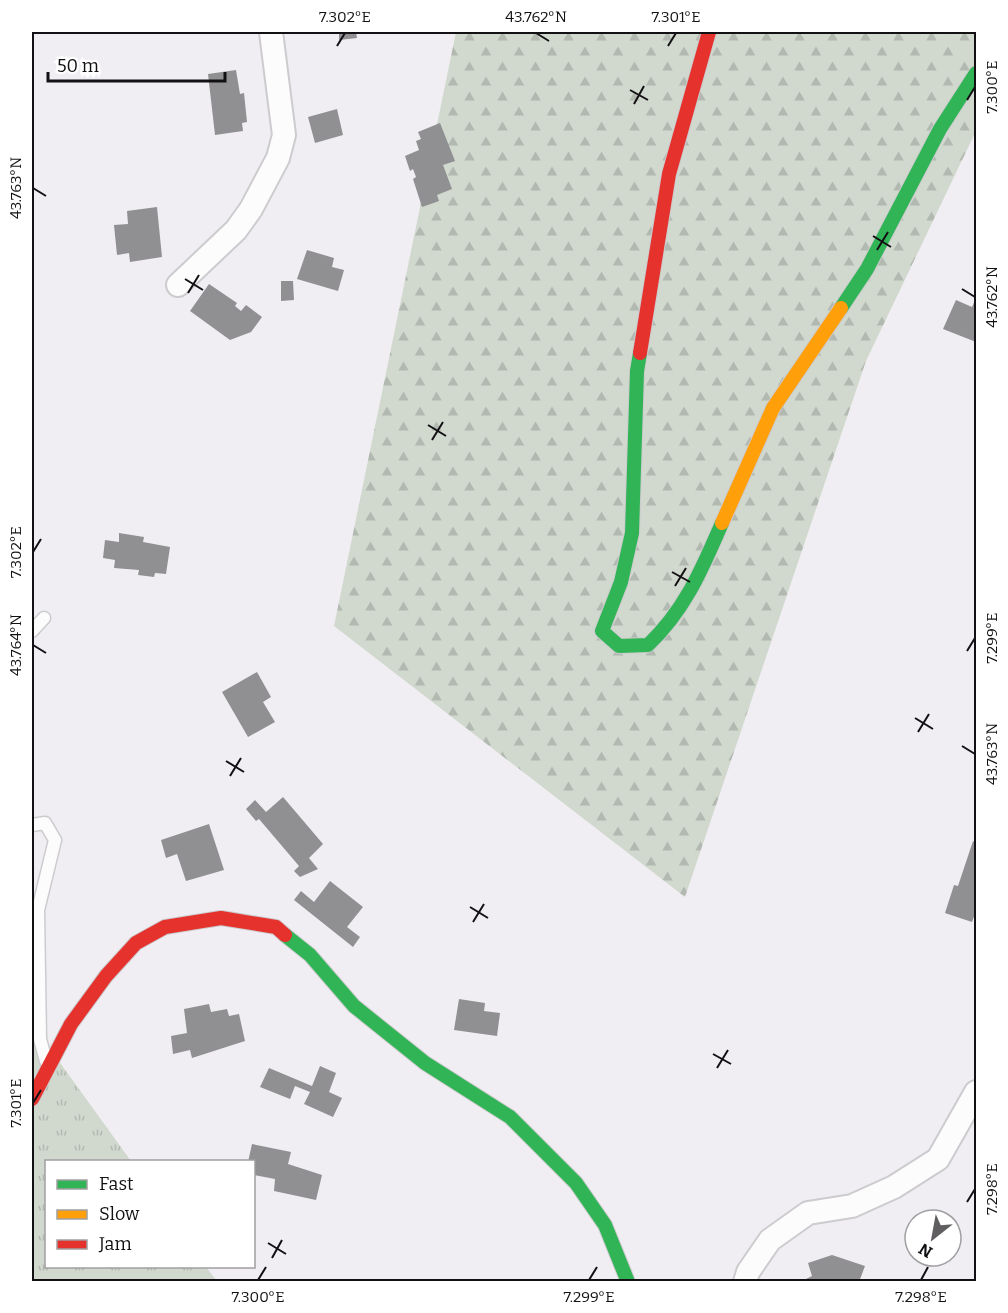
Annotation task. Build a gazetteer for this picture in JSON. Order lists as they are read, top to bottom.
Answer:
{
  "legend": ["Fast", "Slow", "Jam"],
  "scale_bar": "50 m",
  "north": "bottom left",
  "coordinates": [
    "7.302°E",
    "43.762°N",
    "7.301°E",
    "7.300°E",
    "43.763°N",
    "7.299°E",
    "43.764°N",
    "7.298°E"
  ]
}
